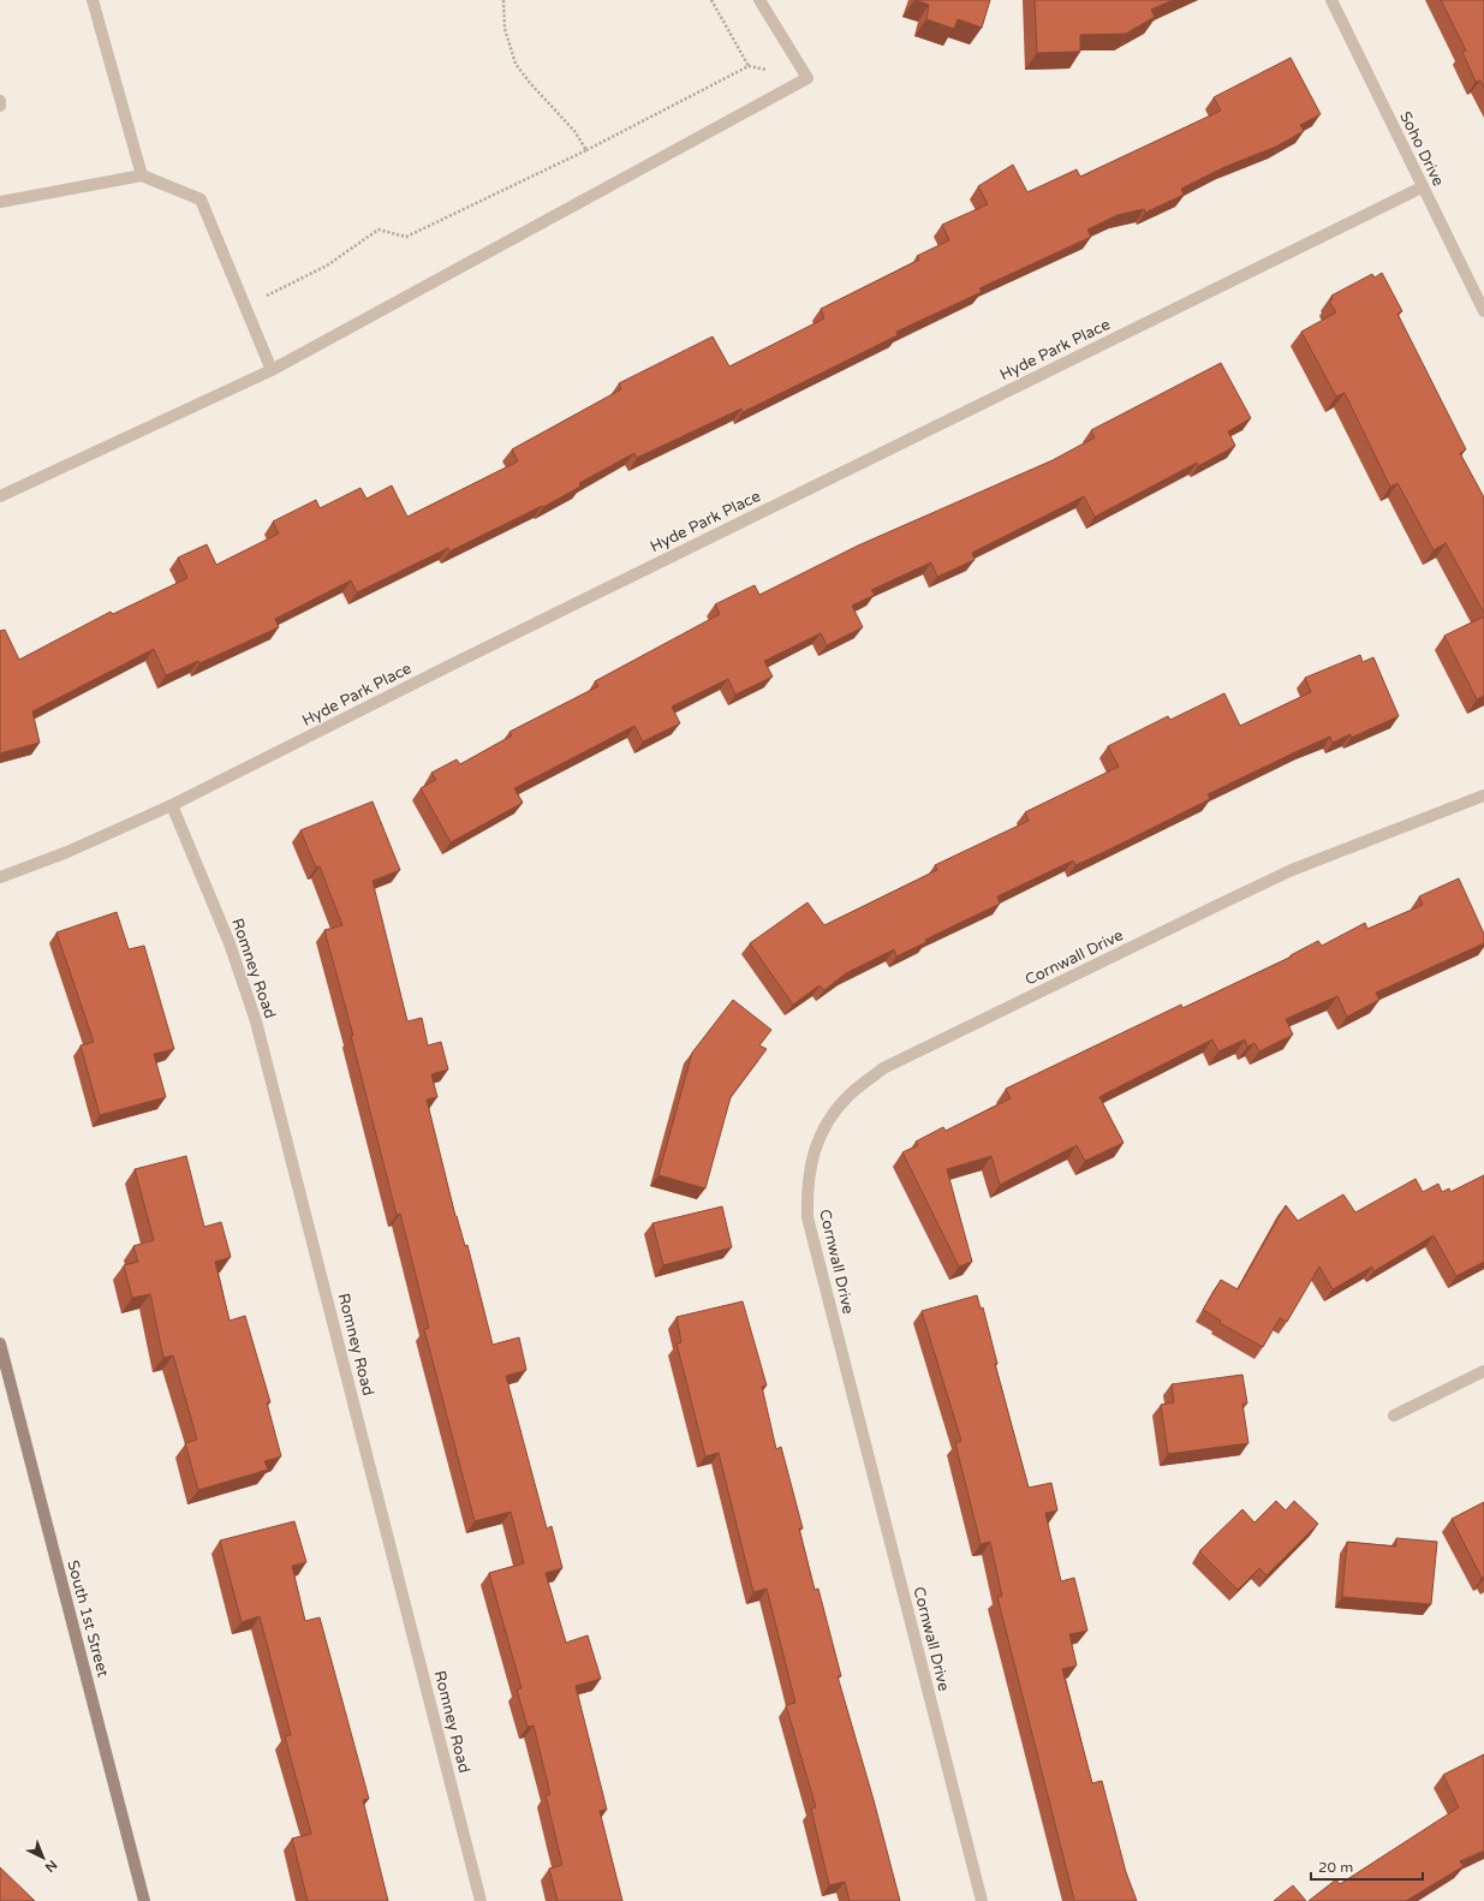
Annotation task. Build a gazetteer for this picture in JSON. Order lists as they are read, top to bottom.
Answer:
{
  "streets": {
    "main road": ["South 1st Street"],
    "street": [
      "Soho Drive",
      "Hyde Park Place",
      "Cornwall Drive",
      "Romney Road"
    ]
  },
  "crossings": [
    ["Soho Drive", "Hyde Park Place"],
    ["Hyde Park Place", "Romney Road"]
  ],
  "scale_bar": "20 m",
  "north": "bottom right"
}
